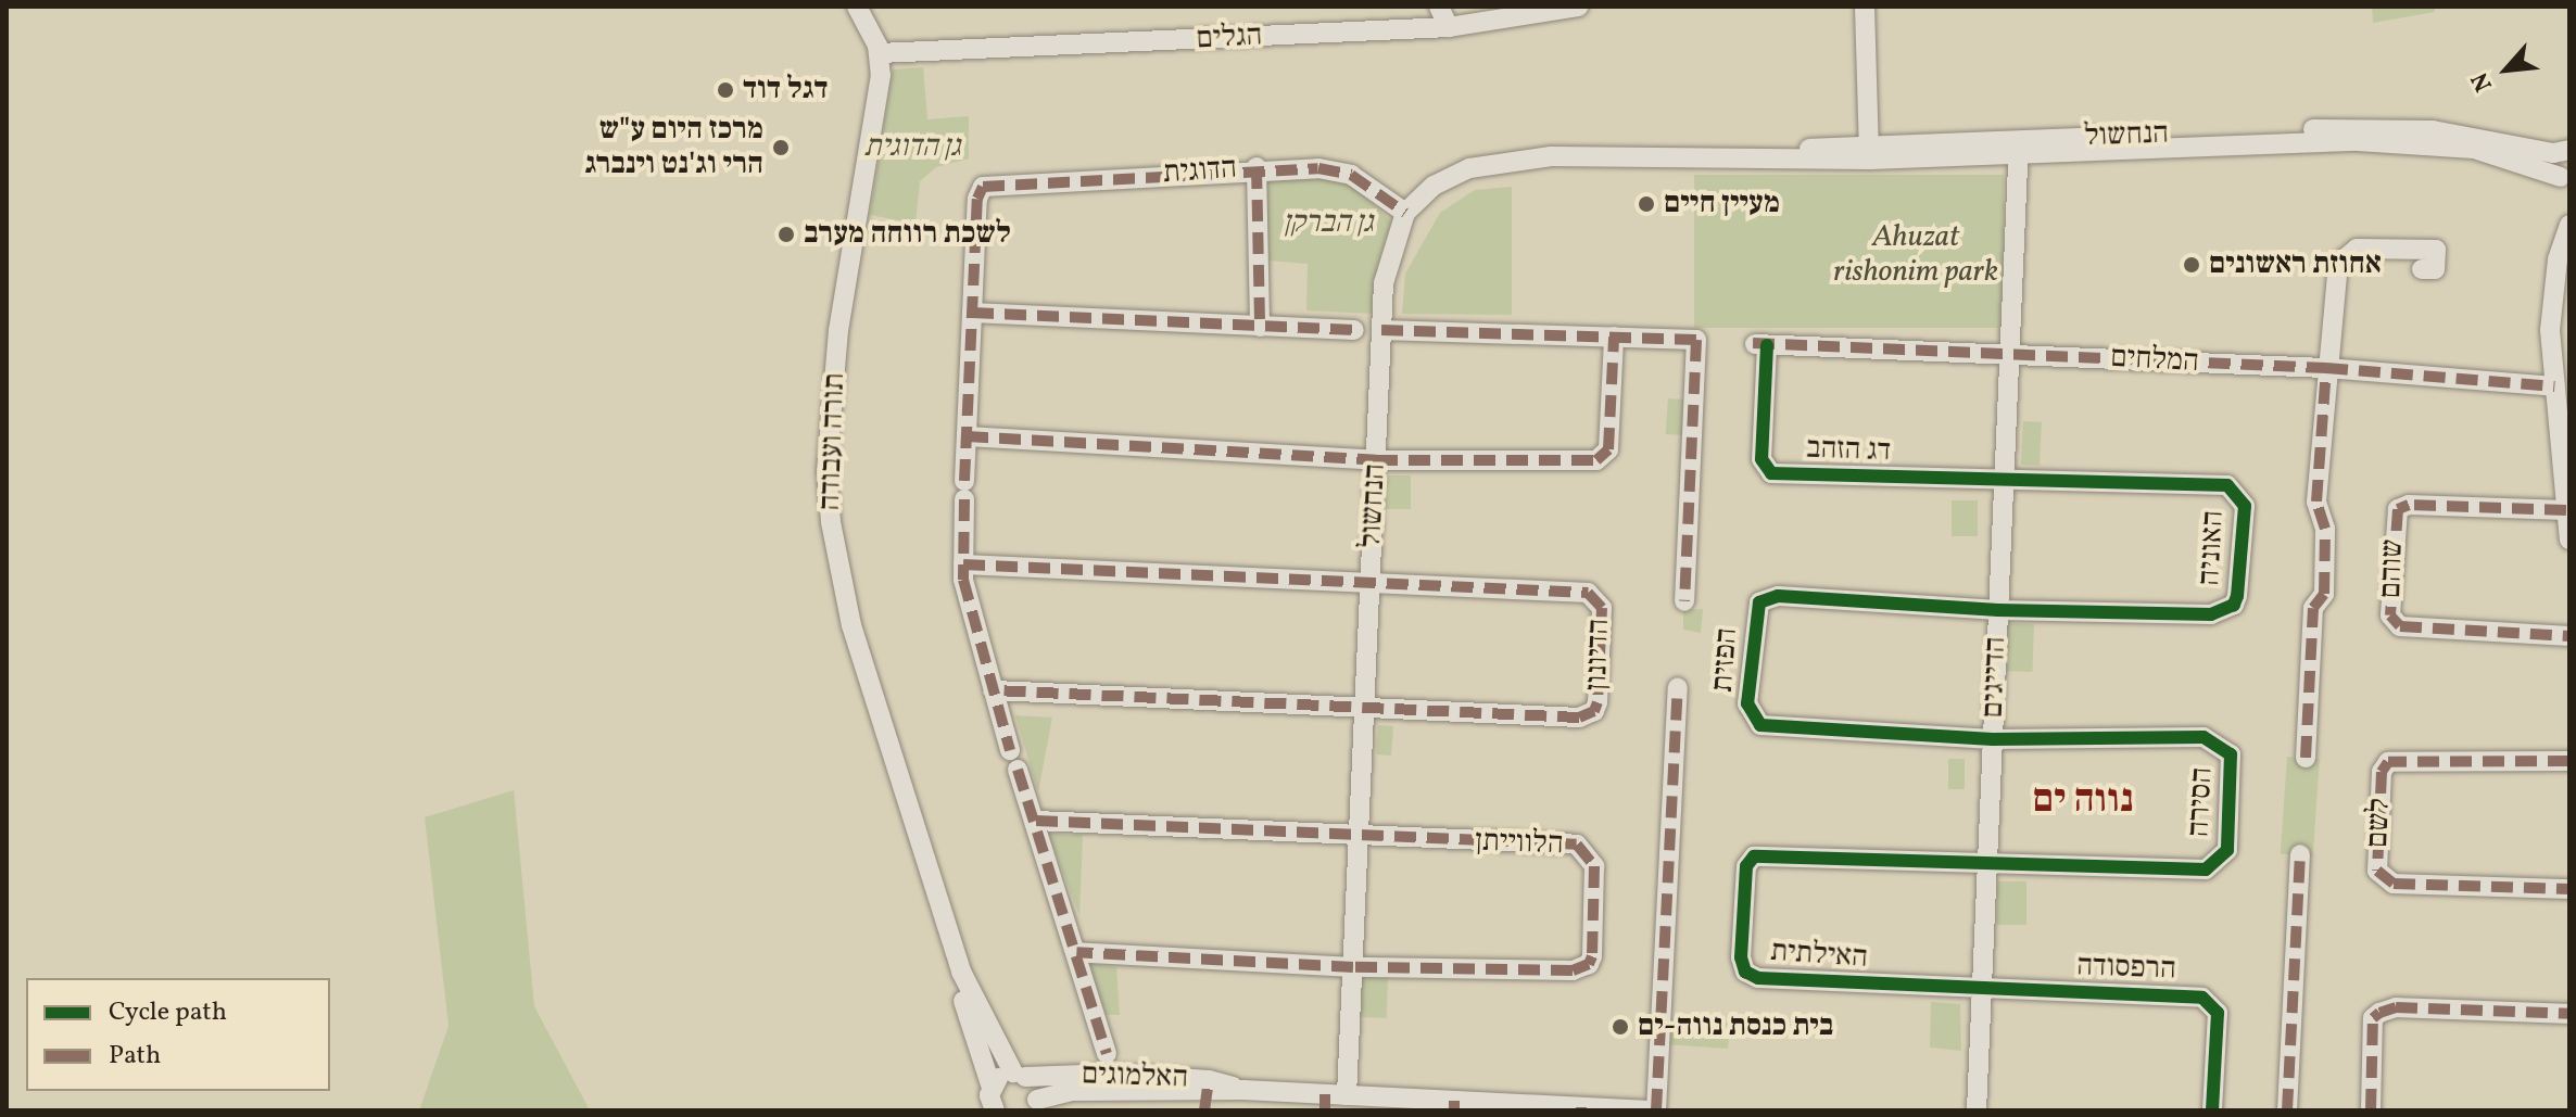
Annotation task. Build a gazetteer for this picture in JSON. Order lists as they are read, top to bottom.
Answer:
{
  "streets": {
    "street": [
      "הגלים",
      "הנחשול",
      "הדוגית",
      "המלחים",
      "תורה ועבודה",
      "דג הזהב",
      "האוניה",
      "שוהם",
      "הדיונון",
      "הפזית",
      "הדייגים",
      "הסירה",
      "לשם",
      "הלווייתן",
      "האילתית",
      "הרפסודה",
      "האלמוגים"
    ]
  },
  "crossings": [
    ["הגלים", "תורה ועבודה"],
    ["הנחשול", "הדוגית"],
    ["הנחשול", "הדיונון"],
    ["הנחשול", "הדייגים"],
    ["הנחשול", "הלווייתן"],
    ["הנחשול", "האלמוגים"],
    ["המלחים", "דג הזהב"],
    ["המלחים", "הדייגים"],
    ["תורה ועבודה", "האלמוגים"],
    ["דג הזהב", "האוניה"],
    ["דג הזהב", "הדייגים"],
    ["האוניה", "הפזית"],
    ["האוניה", "הדייגים"],
    ["הפזית", "הדייגים"],
    ["הפזית", "הסירה"],
    ["הדייגים", "הסירה"],
    ["הדייגים", "האילתית"],
    ["הדייגים", "הרפסודה"],
    ["הסירה", "האילתית"],
    ["האילתית", "הרפסודה"]
  ],
  "districts": ["נווה ים"],
  "parks": ["גן הדוגית", "גן הברקן", "Ahuzat rishonim park"],
  "places": [
    "דגל דוד",
    "מרכז היום ע\"ש הרי וג'נט וינברג",
    "מעיין חיים",
    "לשכת רווחה מערב",
    "אחוזת ראשונים",
    "בית כנסת נווה-ים"
  ],
  "legend": ["Cycle path", "Path"],
  "north": "bottom left"
}
